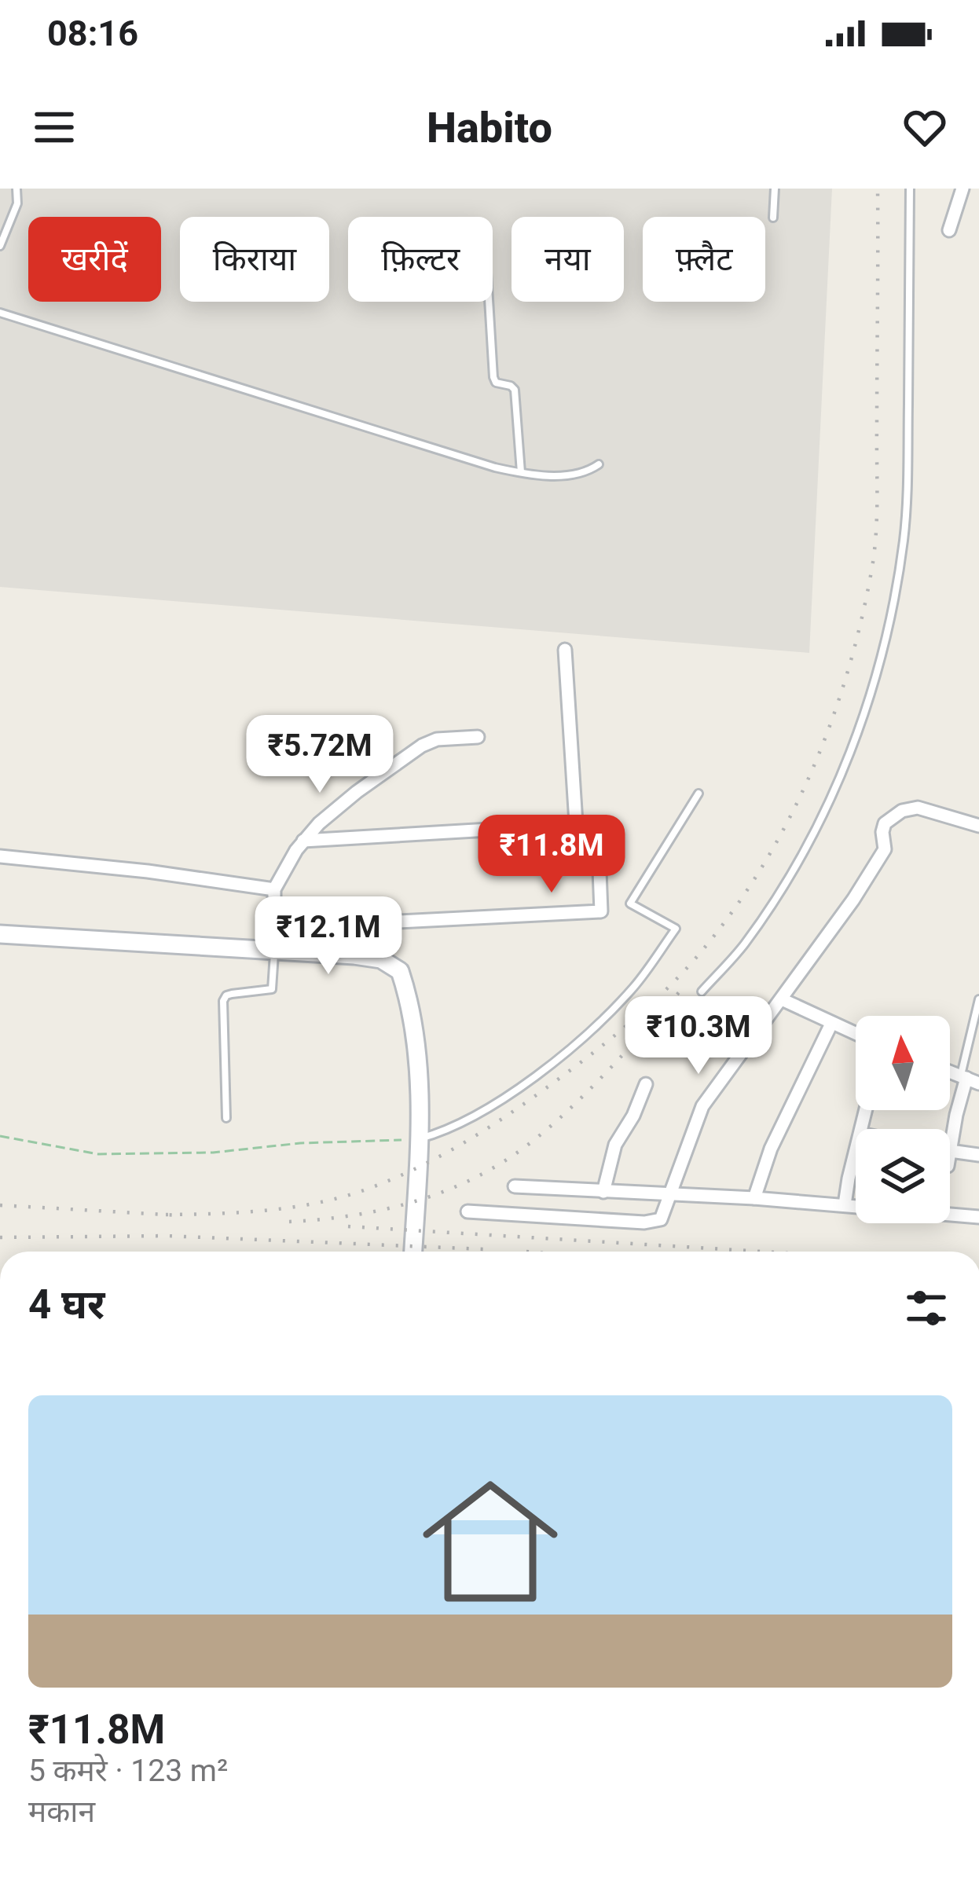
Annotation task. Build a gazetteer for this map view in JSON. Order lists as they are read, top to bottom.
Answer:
{
  "north": "top",
  "page": {
    "status": "08:16",
    "header": "Habito",
    "chip": [
      "खरीदें",
      "किराया",
      "फ़िल्टर",
      "नया",
      "फ़्लैट"
    ],
    "price": [
      "₹5.72M",
      "₹11.8M",
      "₹12.1M",
      "₹10.3M"
    ],
    "heading": "4 घर",
    "list": [
      {
        "name": "₹11.8M",
        "note": "5 कमरे · 123 m² · मकान"
      }
    ]
  }
}
